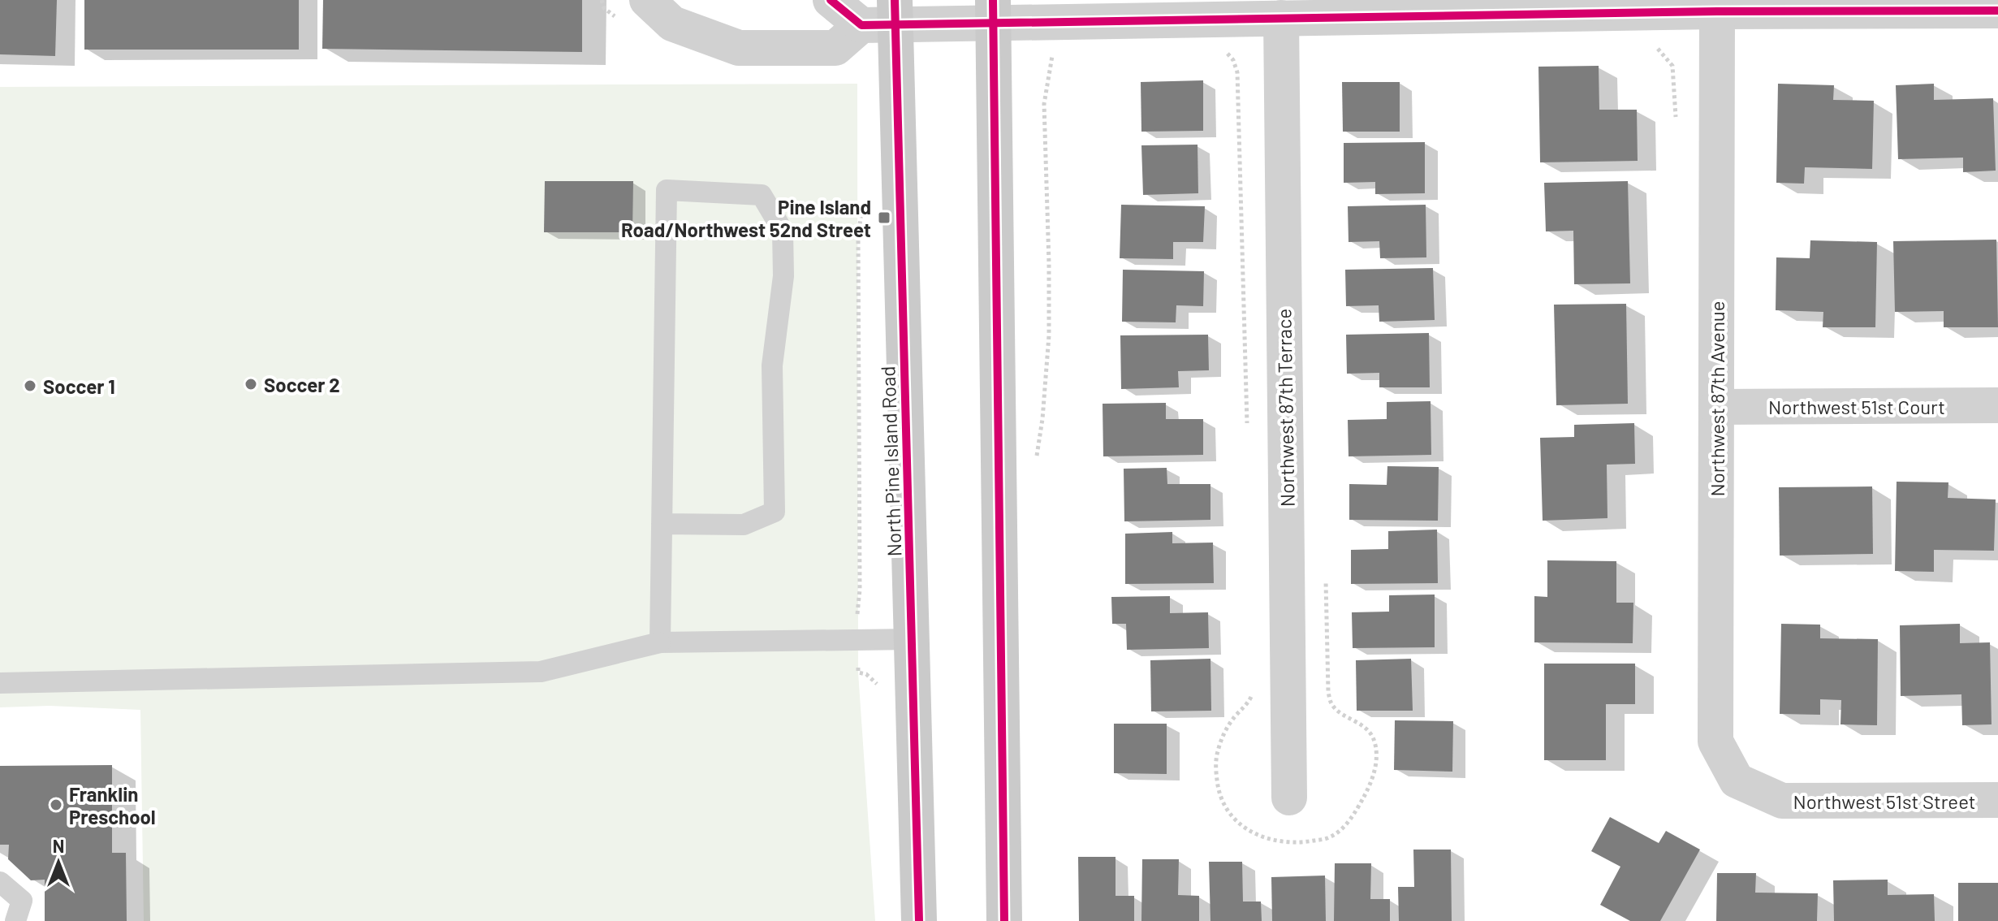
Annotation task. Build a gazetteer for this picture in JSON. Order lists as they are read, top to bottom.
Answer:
{
  "streets": {
    "main road": ["North Pine Island Road"],
    "street": [
      "Northwest 87th Avenue",
      "Northwest 51st Court",
      "Northwest 87th Terrace",
      "Northwest 51st Street"
    ]
  },
  "crossings": [
    ["Northwest 87th Avenue", "Northwest 51st Court"],
    ["Northwest 87th Avenue", "Northwest 51st Street"]
  ],
  "places": {
    "transit": ["Pine Island Road/Northwest 52nd Street"],
    "other": ["Soccer 2", "Soccer 1", "Franklin Preschool"]
  },
  "north": "top"
}
